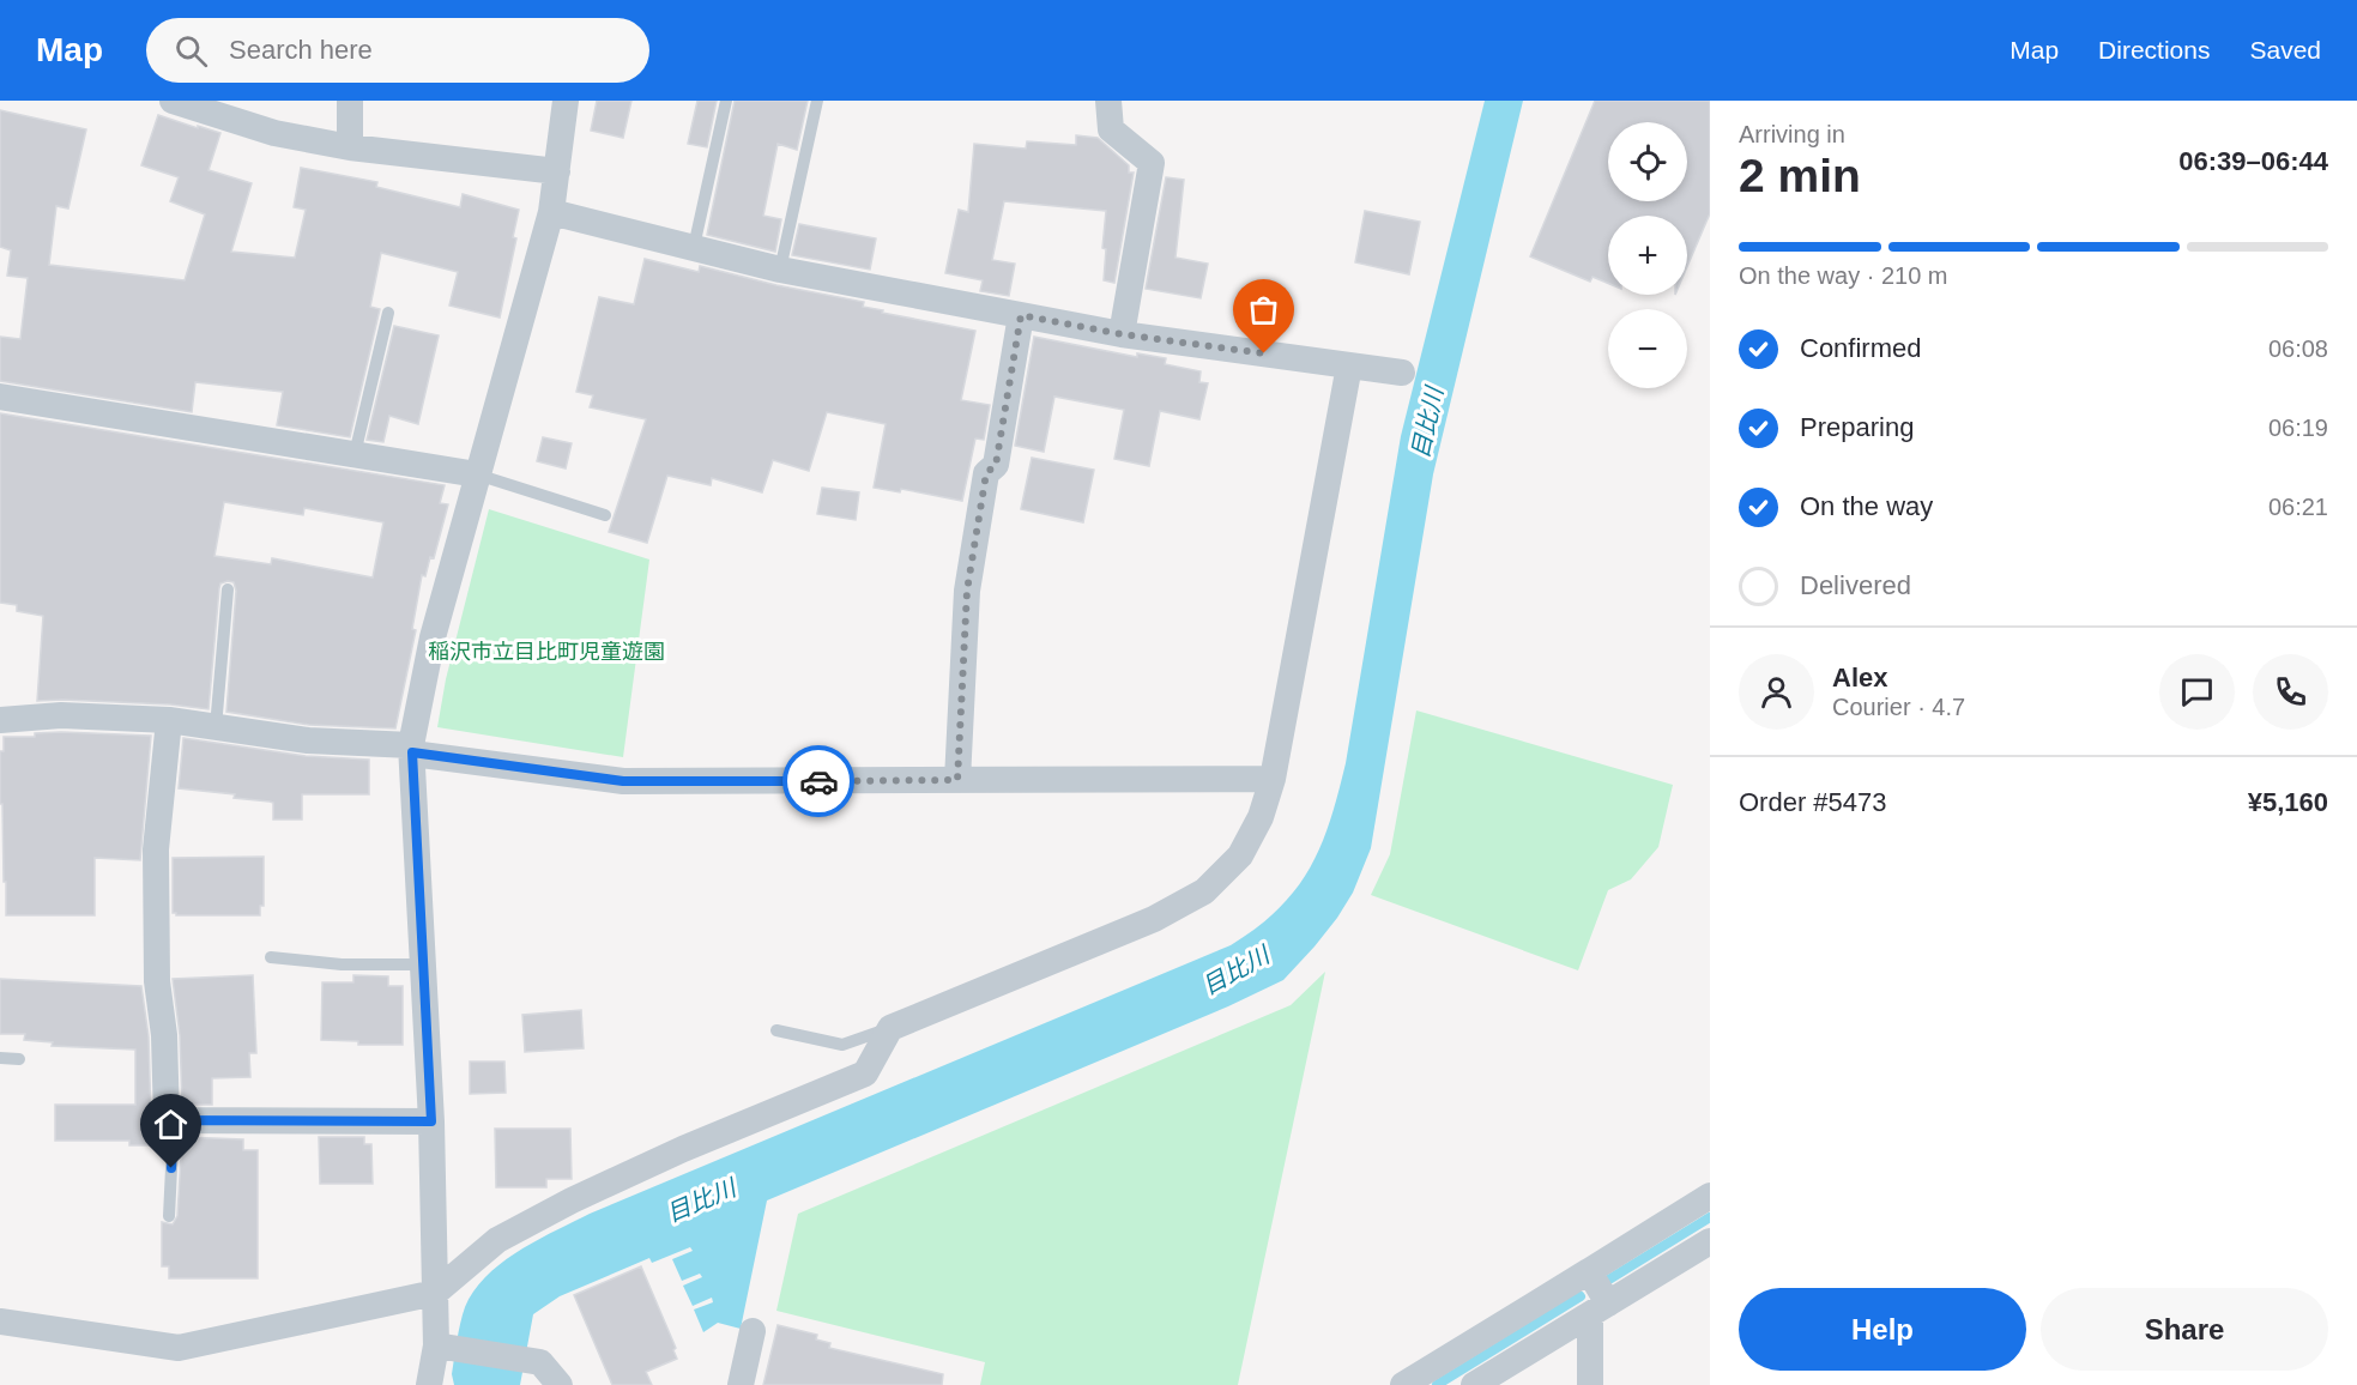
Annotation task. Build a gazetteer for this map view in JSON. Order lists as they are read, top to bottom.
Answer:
{
  "water": ["目比川"],
  "parks": ["稲沢市立目比町児童遊園"],
  "page": {
    "header": "Map",
    "search": "Search here",
    "nav": ["Map", "Directions", "Saved"],
    "heading": ["2 min", "Arriving in", "06:39–06:44"],
    "panel": [
      "Alex",
      "Courier · 4.7",
      "Order #5473",
      "¥5,160"
    ],
    "map_buttons": ["+", "−"],
    "bar": "On the way · 210 m",
    "list": [
      ["Confirmed", "06:08"],
      ["Preparing", "06:19"],
      ["On the way", "06:21"],
      "Delivered"
    ],
    "buttons": ["Help", "Share"]
  }
}
